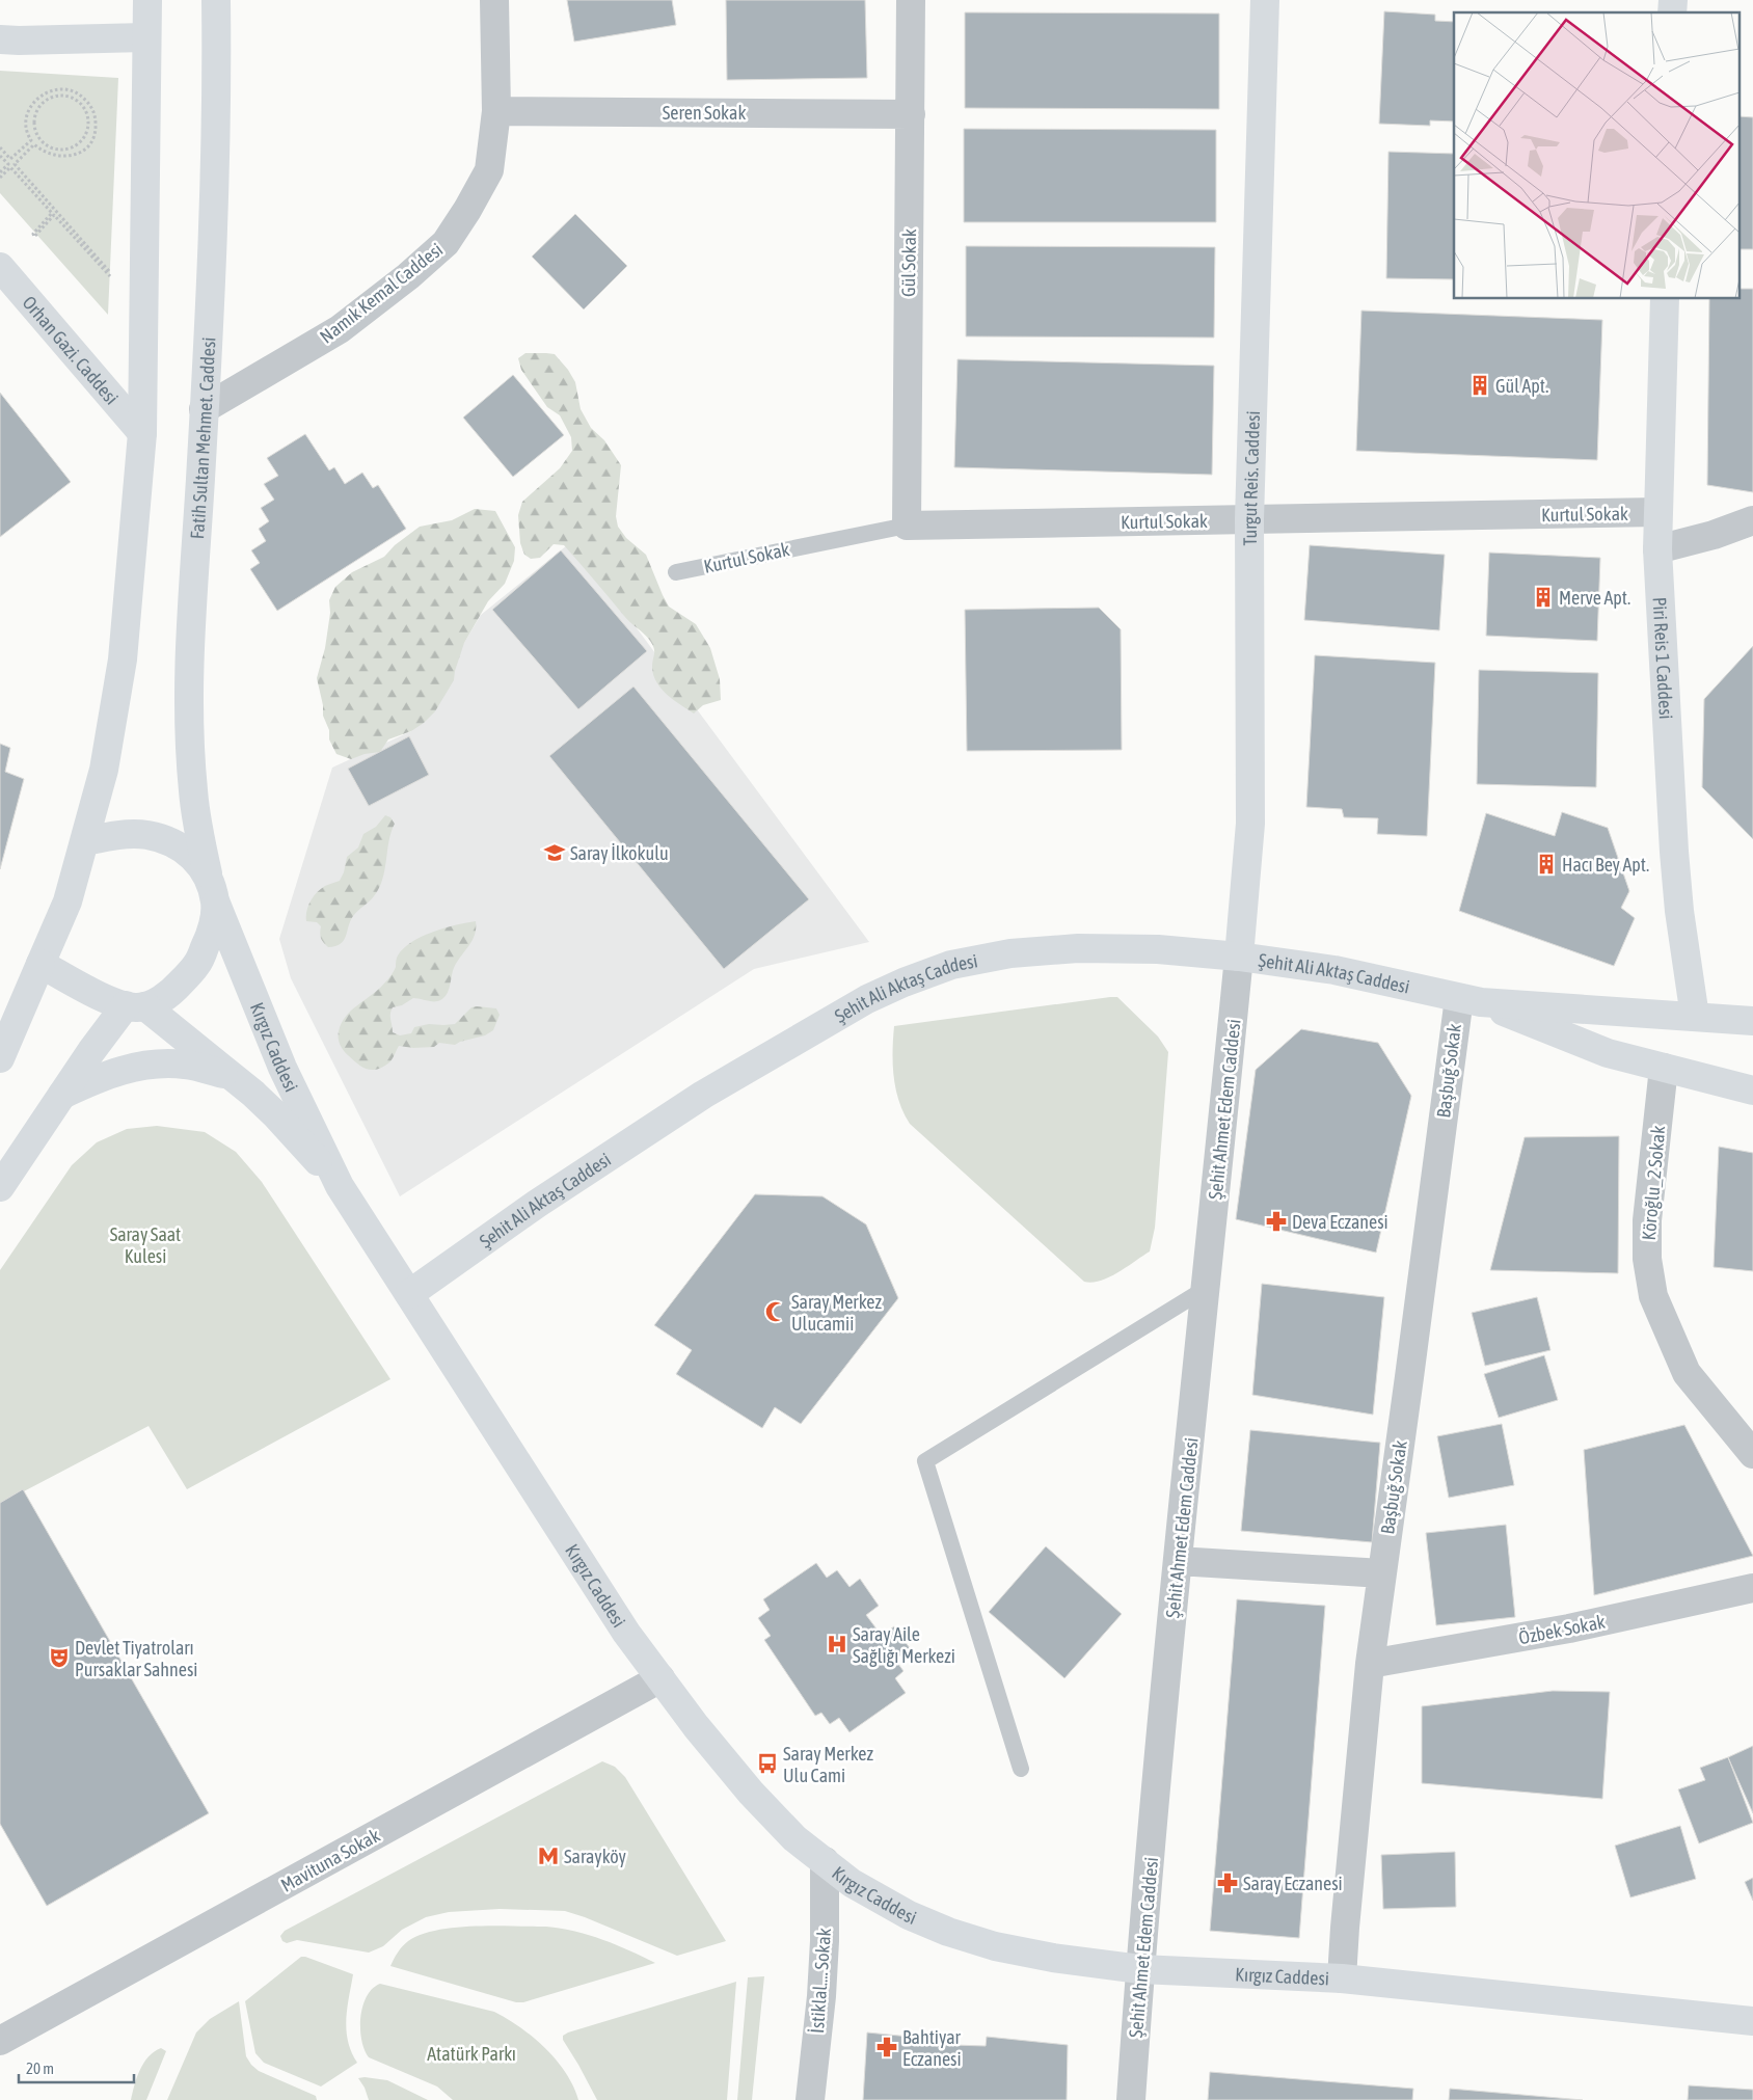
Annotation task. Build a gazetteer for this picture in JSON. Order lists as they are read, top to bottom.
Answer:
{
  "streets": {
    "street": [
      "Seren Sokak",
      "Gül Sokak",
      "Namık Kemal Caddesi",
      "Orhan Gazi. Caddesi",
      "Fatih Sultan Mehmet. Caddesi",
      "Turgut Reis. Caddesi",
      "Kurtul Sokak",
      "Piri Reis 1 Caddesi",
      "Şehit Ali Aktaş Caddesi",
      "Kırgız Caddesi",
      "Başbuğ Sokak",
      "Şehit Ahmet Edem Caddesi",
      "Köroğlu_2 Sokak",
      "Özbek Sokak",
      "Mavituna Sokak",
      "İstiklal.... Sokak"
    ]
  },
  "crossings": [
    ["Seren Sokak", "Gül Sokak"],
    ["Seren Sokak", "Namık Kemal Caddesi"],
    ["Gül Sokak", "Kurtul Sokak"],
    ["Namık Kemal Caddesi", "Fatih Sultan Mehmet. Caddesi"],
    ["Fatih Sultan Mehmet. Caddesi", "Kırgız Caddesi"],
    ["Turgut Reis. Caddesi", "Kurtul Sokak"],
    ["Turgut Reis. Caddesi", "Şehit Ali Aktaş Caddesi"],
    ["Turgut Reis. Caddesi", "Şehit Ahmet Edem Caddesi"],
    ["Kurtul Sokak", "Piri Reis 1 Caddesi"],
    ["Piri Reis 1 Caddesi", "Şehit Ali Aktaş Caddesi"],
    ["Şehit Ali Aktaş Caddesi", "Kırgız Caddesi"],
    ["Şehit Ali Aktaş Caddesi", "Başbuğ Sokak"],
    ["Şehit Ali Aktaş Caddesi", "Şehit Ahmet Edem Caddesi"],
    ["Şehit Ali Aktaş Caddesi", "Köroğlu_2 Sokak"],
    ["Kırgız Caddesi", "Başbuğ Sokak"],
    ["Kırgız Caddesi", "Şehit Ahmet Edem Caddesi"],
    ["Kırgız Caddesi", "Mavituna Sokak"],
    ["Kırgız Caddesi", "İstiklal.... Sokak"],
    ["Başbuğ Sokak", "Özbek Sokak"]
  ],
  "parks": ["Saray Saat Kulesi", "Atatürk Parkı"],
  "places": {
    "building": ["Gül Apt.", "Merve Apt.", "Hacı Bey Apt."],
    "school or university": ["Saray İlkokulu"],
    "pharmacy": ["Deva Eczanesi", "Saray Eczanesi", "Bahtiyar Eczanesi"],
    "mosque": ["Saray Merkez Ulucamii"],
    "hospital": ["Saray Aile Sağlığı Merkezi"],
    "theatre": ["Devlet Tiyatroları Pursaklar Sahnesi"],
    "bus stop": ["Saray Merkez Ulu Cami"],
    "metro station": ["Sarayköy"]
  },
  "scale_bar": "20 m"
}
